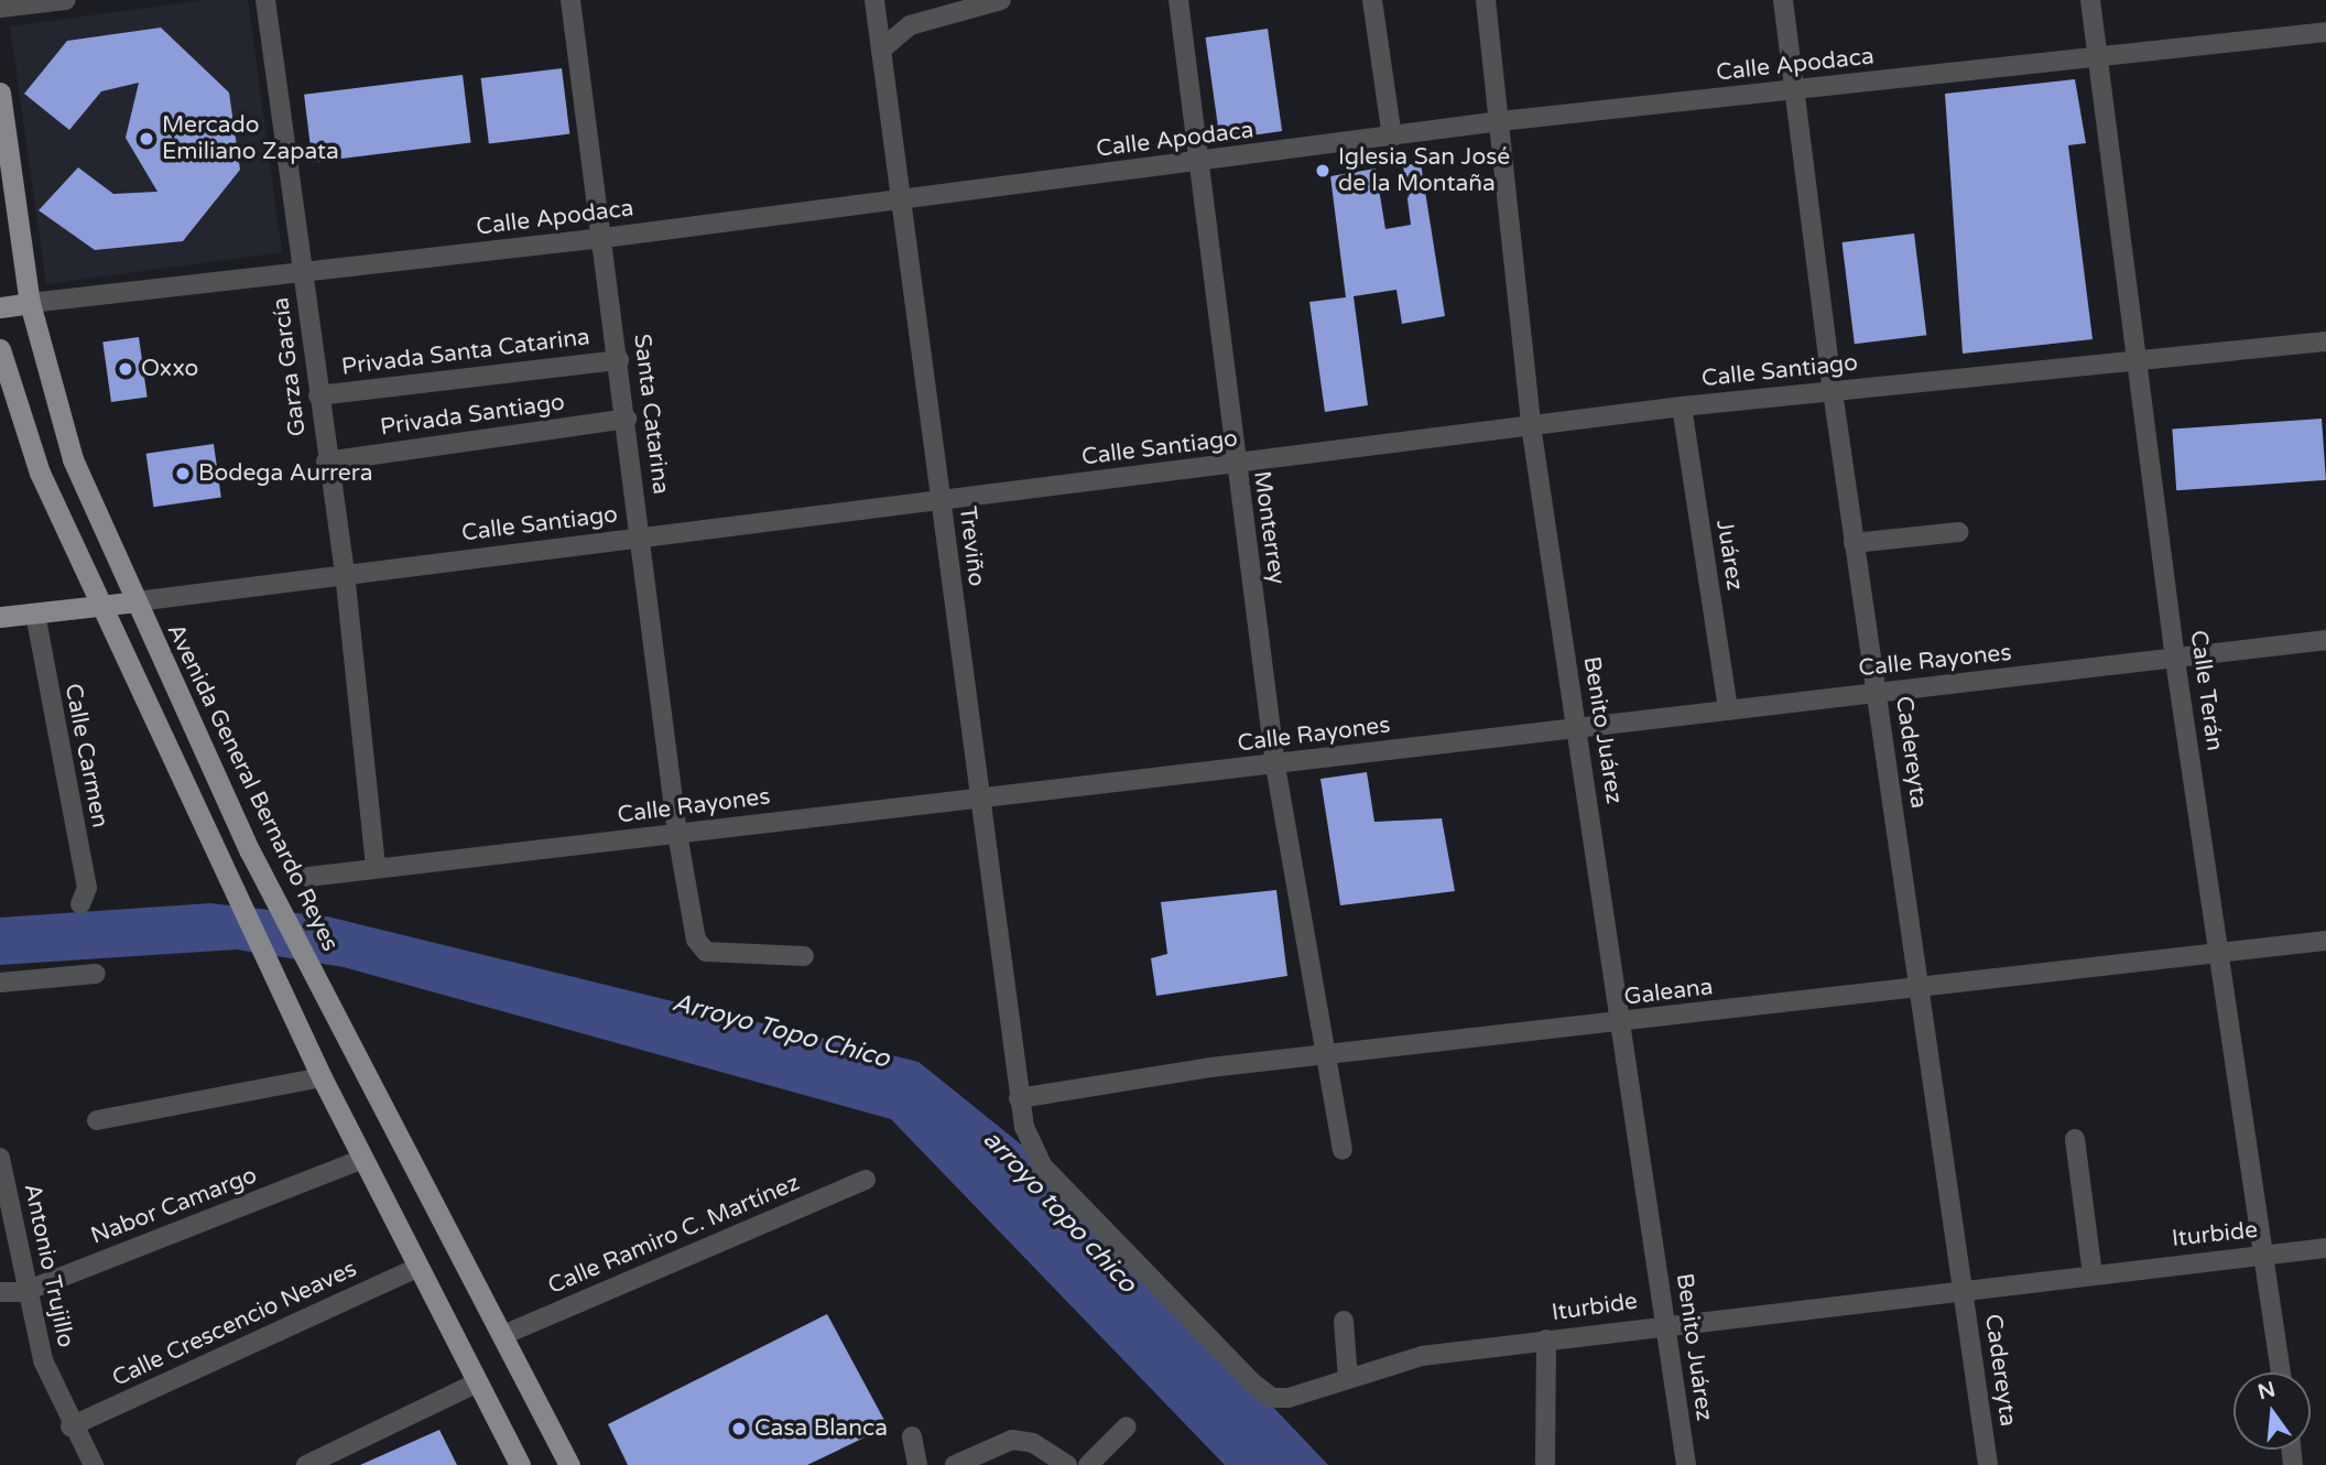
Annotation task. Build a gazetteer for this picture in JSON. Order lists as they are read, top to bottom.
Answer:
{
  "streets": {
    "main road": ["Calle Santiago", "Avenida General Bernardo Reyes"],
    "street": [
      "Calle Apodaca",
      "Privada Santa Catarina",
      "Garza García",
      "Santa Catarina",
      "Privada Santiago",
      "Monterrey",
      "Treviño",
      "Juárez",
      "Calle Rayones",
      "Calle Terán",
      "Benito Juárez",
      "Cadereyta",
      "Calle Carmen",
      "Galeana",
      "Nabor Camargo",
      "Calle Ramiro C. Martínez",
      "Iturbide",
      "Antonio Trujillo",
      "Calle Crescencio Neaves"
    ]
  },
  "crossings": [
    ["Calle Apodaca", "Garza García"],
    ["Calle Apodaca", "Santa Catarina"],
    ["Calle Apodaca", "Monterrey"],
    ["Calle Apodaca", "Treviño"],
    ["Calle Apodaca", "Calle Terán"],
    ["Calle Apodaca", "Benito Juárez"],
    ["Calle Apodaca", "Cadereyta"],
    ["Calle Apodaca", "Avenida General Bernardo Reyes"],
    ["Privada Santa Catarina", "Garza García"],
    ["Privada Santa Catarina", "Santa Catarina"],
    ["Garza García", "Calle Santiago"],
    ["Garza García", "Privada Santiago"],
    ["Garza García", "Calle Rayones"],
    ["Calle Santiago", "Santa Catarina"],
    ["Calle Santiago", "Monterrey"],
    ["Calle Santiago", "Treviño"],
    ["Calle Santiago", "Juárez"],
    ["Calle Santiago", "Calle Terán"],
    ["Calle Santiago", "Benito Juárez"],
    ["Calle Santiago", "Cadereyta"],
    ["Calle Santiago", "Calle Carmen"],
    ["Calle Santiago", "Avenida General Bernardo Reyes"],
    ["Santa Catarina", "Privada Santiago"],
    ["Santa Catarina", "Calle Rayones"],
    ["Monterrey", "Calle Rayones"],
    ["Monterrey", "Galeana"],
    ["Treviño", "Calle Rayones"],
    ["Treviño", "Galeana"],
    ["Treviño", "Iturbide"],
    ["Juárez", "Calle Rayones"],
    ["Calle Rayones", "Calle Terán"],
    ["Calle Rayones", "Benito Juárez"],
    ["Calle Rayones", "Cadereyta"],
    ["Calle Terán", "Galeana"],
    ["Calle Terán", "Iturbide"],
    ["Benito Juárez", "Galeana"],
    ["Benito Juárez", "Iturbide"],
    ["Cadereyta", "Galeana"],
    ["Cadereyta", "Iturbide"],
    ["Avenida General Bernardo Reyes", "Calle Ramiro C. Martínez"],
    ["Galeana", "Iturbide"],
    ["Nabor Camargo", "Antonio Trujillo"],
    ["Antonio Trujillo", "Calle Crescencio Neaves"]
  ],
  "water": ["Arroyo Topo Chico", "arroyo topo chico"],
  "places": [
    "Mercado Emiliano Zapata",
    "Iglesia San José de la Montaña",
    "Oxxo",
    "Bodega Aurrera",
    "Casa Blanca"
  ],
  "north": "top"
}
